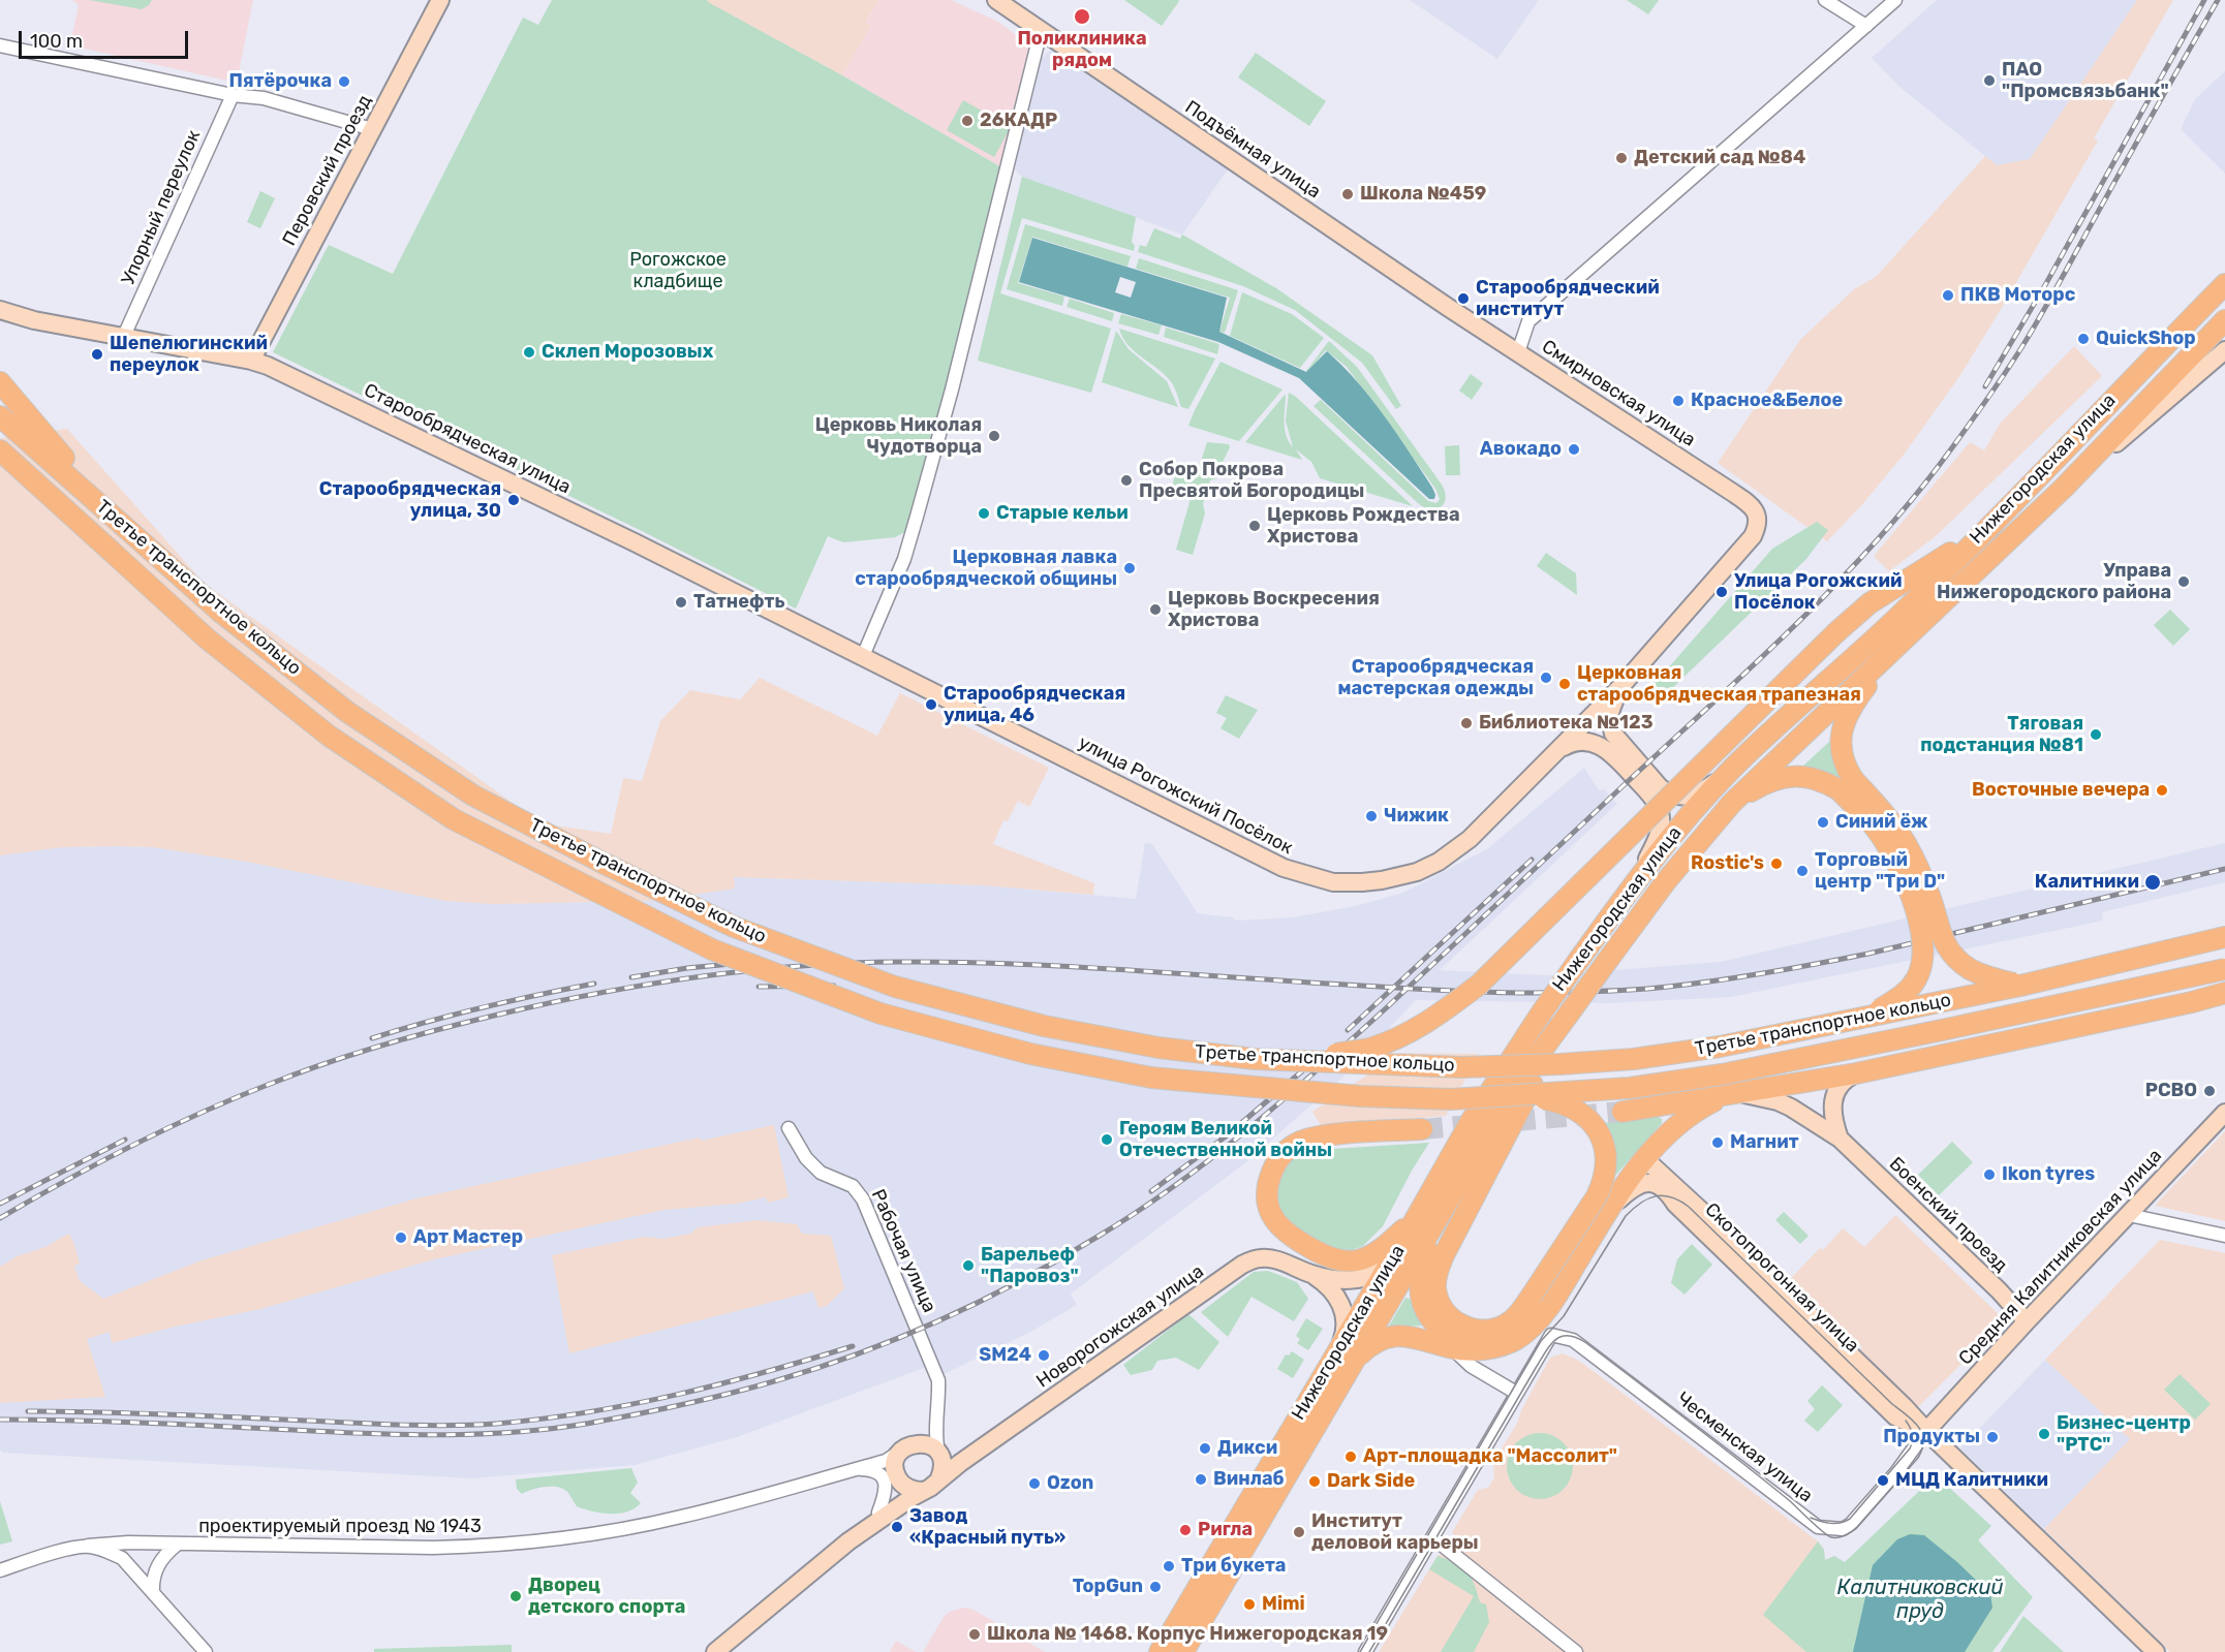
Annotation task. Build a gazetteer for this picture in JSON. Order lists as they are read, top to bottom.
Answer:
{
  "streets": {
    "main road": ["Нижегородская улица", "Третье транспортное кольцо"],
    "street": [
      "Подъёмная улица",
      "Перовский проезд",
      "Упорный переулок",
      "Смирновская улица",
      "Старообрядческая улица",
      "улица Рогожский Посёлок",
      "Боенский проезд",
      "Рабочая улица",
      "Средняя Калитниковская улица",
      "Скотопрогонная улица",
      "Новорогожская улица",
      "Чесменская улица",
      "проектируемый проезд № 1943"
    ]
  },
  "crossings": [
    ["Подъёмная улица", "Смирновская улица"],
    ["Перовский проезд", "Старообрядческая улица"],
    ["Упорный переулок", "Старообрядческая улица"],
    ["Смирновская улица", "улица Рогожский Посёлок"],
    ["Старообрядческая улица", "улица Рогожский Посёлок"],
    ["Боенский проезд", "Средняя Калитниковская улица"],
    ["Рабочая улица", "Новорогожская улица"],
    ["Рабочая улица", "проектируемый проезд № 1943"],
    ["Средняя Калитниковская улица", "Скотопрогонная улица"],
    ["Средняя Калитниковская улица", "Чесменская улица"],
    ["Скотопрогонная улица", "Чесменская улица"],
    ["Новорогожская улица", "проектируемый проезд № 1943"]
  ],
  "water": ["Калитниковский пруд"],
  "parks": ["Рогожское кладбище"],
  "places": [
    "Поликлиника рядом",
    "ПАО \"Промсвязьбанк\"",
    "Пятёрочка",
    "26КАДР",
    "Детский сад №84",
    "Школа №459",
    "ПКВ Моторс",
    "Старообрядческий институт",
    "QuickShop",
    "Склеп Морозовых",
    "Шепелюгинский переулок",
    "Красное&Белое",
    "Церковь Николая Чудотворца",
    "Авокадо",
    "Собор Покрова Пресвятой Богородицы",
    "Старообрядческая улица, 30",
    "Старые кельи",
    "Церковь Рождества Христова",
    "Церковная лавка старообрядческой общины",
    "Управа Нижегородского района",
    "Улица Рогожский Посёлок",
    "Татнефть",
    "Церковь Воскресения Христова",
    "Старообрядческая мастерская одежды",
    "Церковная старообрядческая трапезная",
    "Старообрядческая улица, 46",
    "Библиотека №123",
    "Тяговая подстанция №81",
    "Восточные вечера",
    "Чижик",
    "Синий ёж",
    "Rostic's",
    "Торговый центр \"Три D\"",
    "Калитники",
    "РСВО",
    "Героям Великой Отечественной войны",
    "Магнит",
    "Ikon tyres",
    "Арт Мастер",
    "Барельеф \"Паровоз\"",
    "SM24",
    "Бизнес-центр \"РТС\"",
    "Продукты",
    "Дикси",
    "Арт-площадка \"Массолит\"",
    "Винлаб",
    "МЦД Калитники",
    "Dark Side",
    "Ozon",
    "Завод «Красный путь»",
    "Ригла",
    "Институт деловой карьеры",
    "Три букета",
    "TopGun",
    "Дворец детского спорта",
    "Mimi",
    "Школа № 1468. Корпус Нижегородская 19"
  ],
  "scale_bar": "100 m"
}
